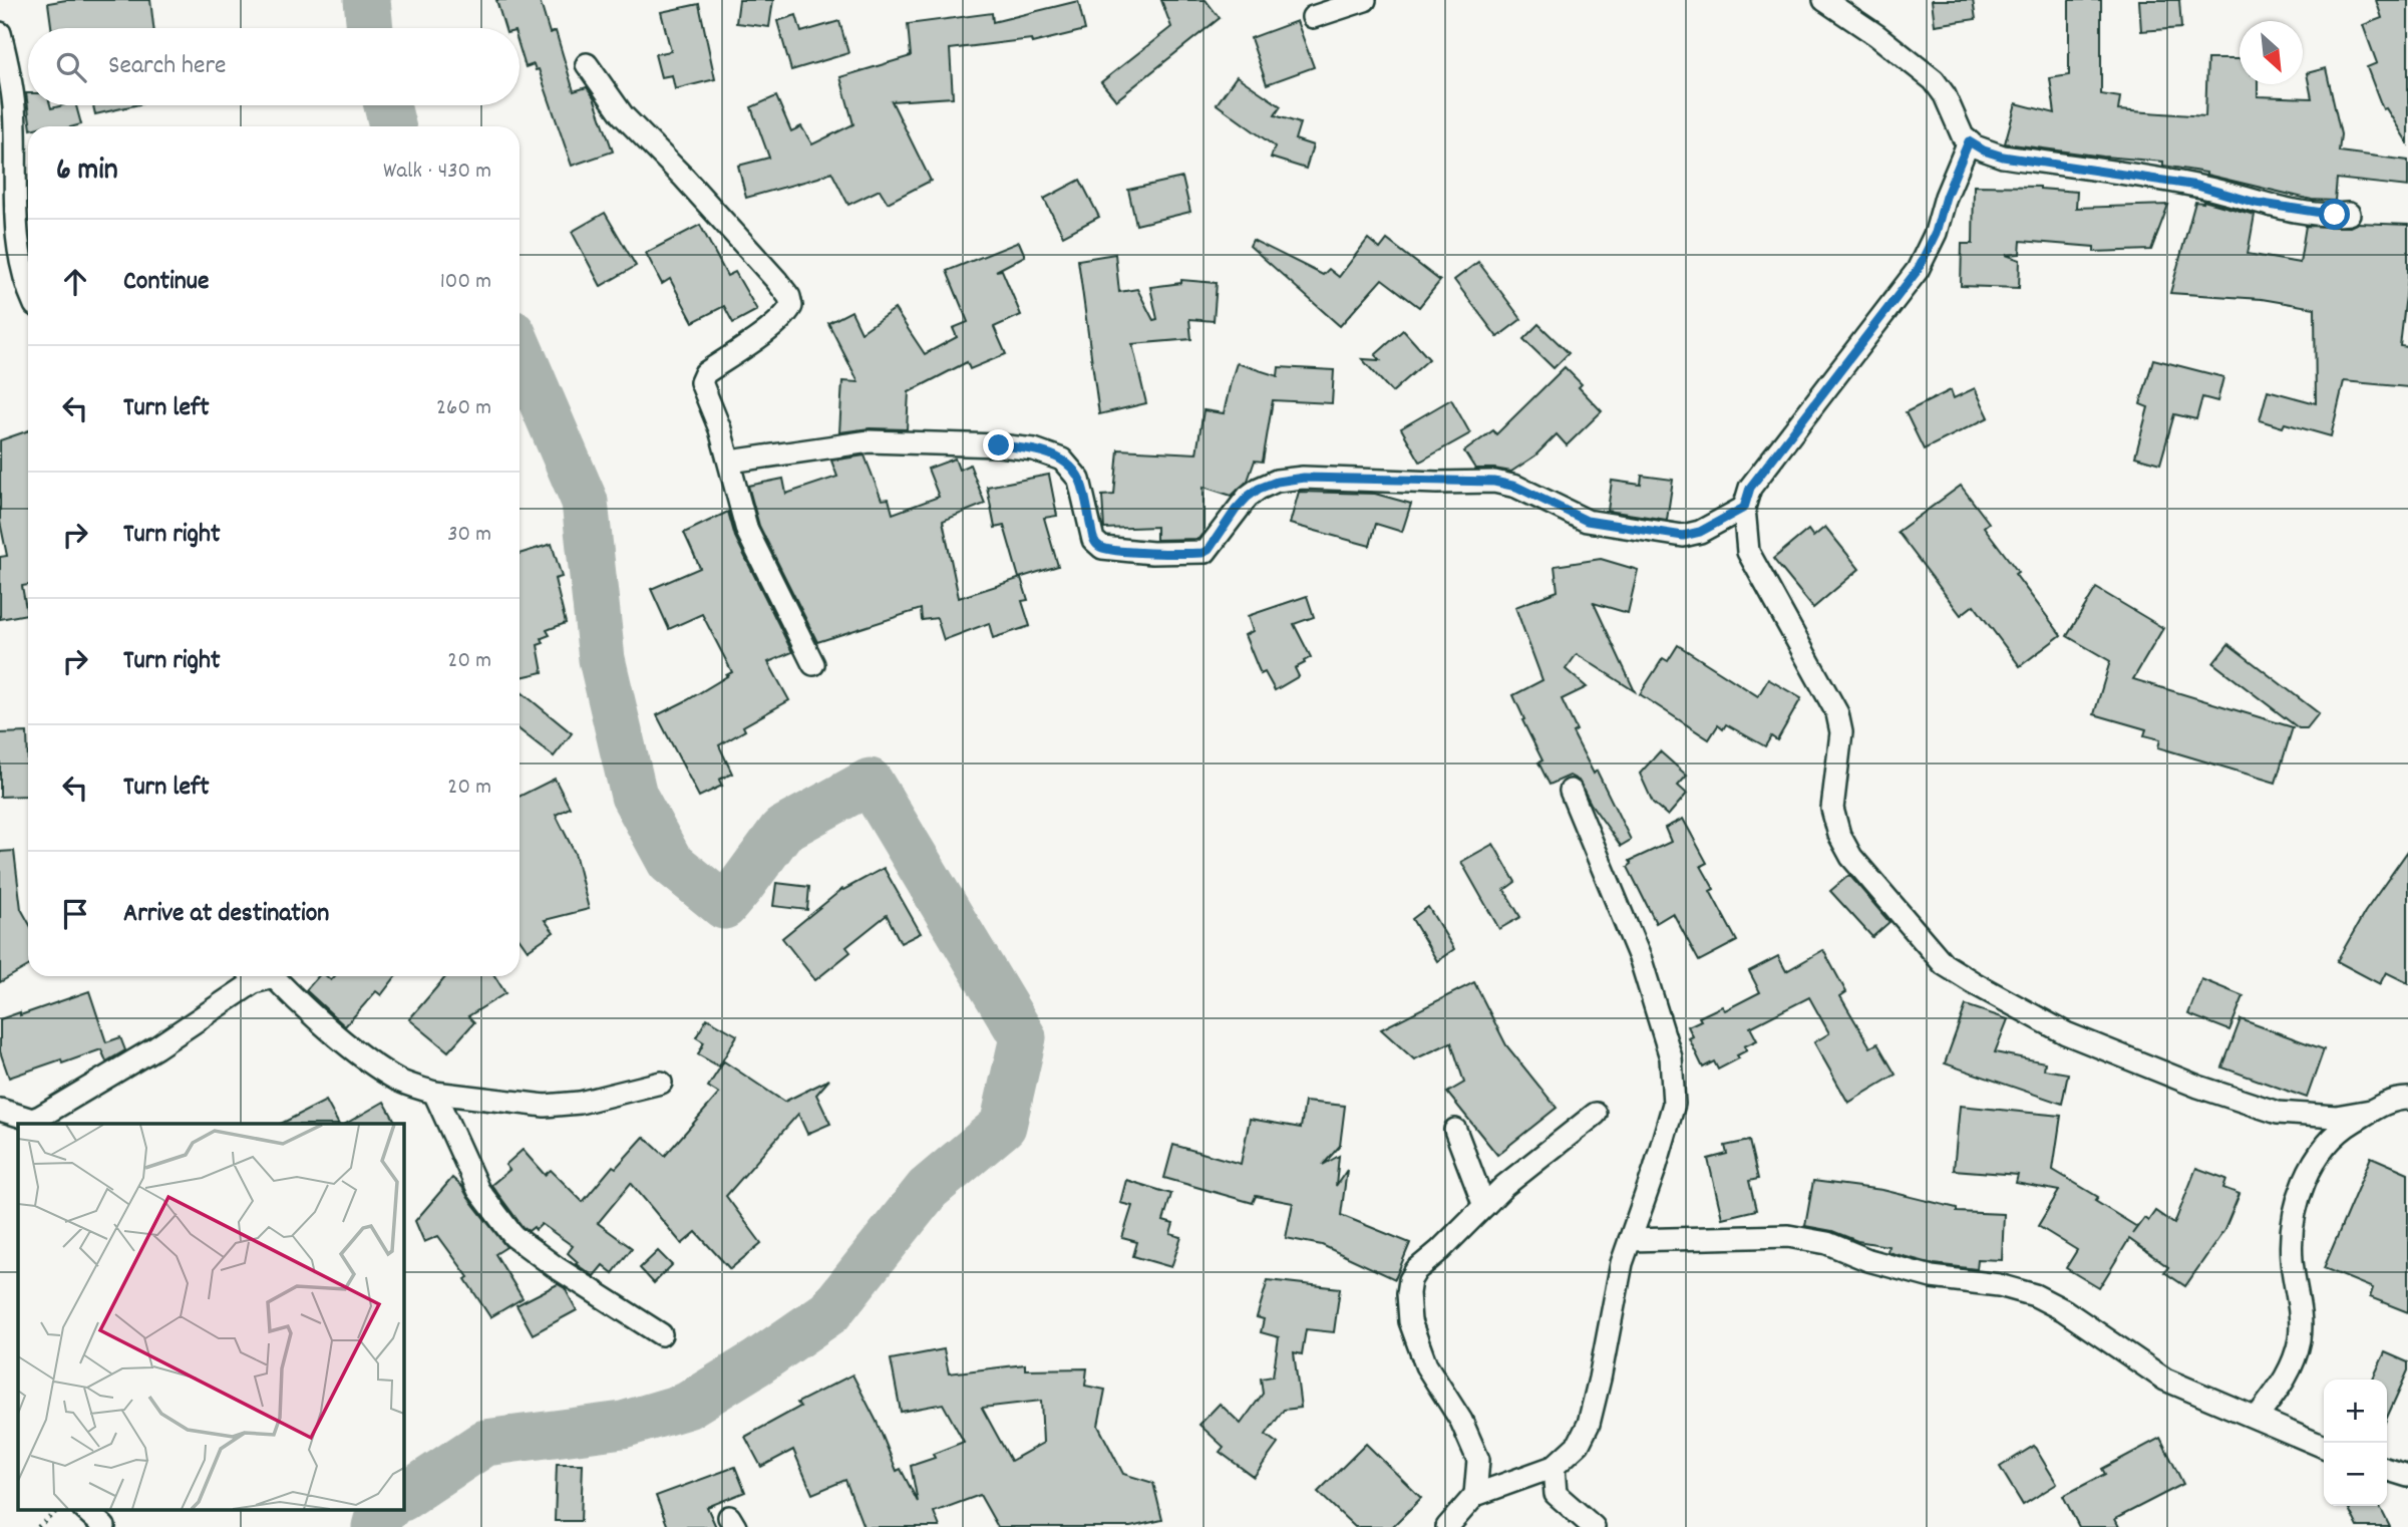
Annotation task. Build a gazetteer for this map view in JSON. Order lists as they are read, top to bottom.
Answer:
{
  "north": "bottom right",
  "page": {
    "search": "Search here",
    "heading": ["6 min", "Walk · 430 m"],
    "list": [
      ["Continue", "100 m"],
      ["Turn left", "260 m"],
      ["Turn right", "30 m"],
      ["Turn right", "20 m"],
      ["Turn left", "20 m"],
      "Arrive at destination"
    ],
    "map_buttons": ["+", "−"]
  }
}
